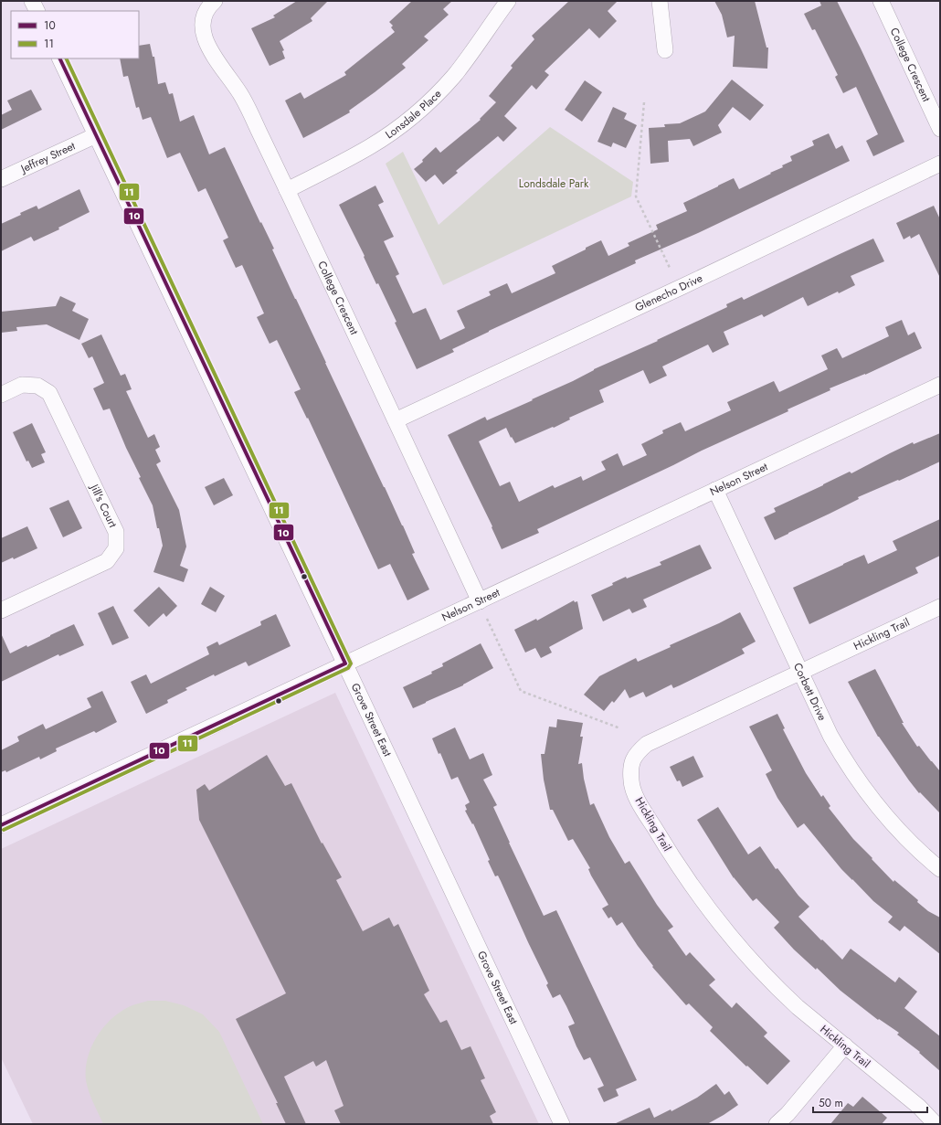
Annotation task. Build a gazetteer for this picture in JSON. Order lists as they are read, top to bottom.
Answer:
{
  "streets": {
    "street": [
      "College Crescent",
      "Lonsdale Place",
      "Jeffrey Street",
      "Glenecho Drive",
      "Nelson Street",
      "Jill's Court",
      "Hickling Trail",
      "Corbett Drive",
      "Grove Street East"
    ]
  },
  "crossings": [
    ["College Crescent", "Lonsdale Place"],
    ["College Crescent", "Glenecho Drive"],
    ["College Crescent", "Nelson Street"],
    ["Jeffrey Street", "Grove Street East"],
    ["Nelson Street", "Corbett Drive"],
    ["Nelson Street", "Grove Street East"],
    ["Hickling Trail", "Corbett Drive"]
  ],
  "parks": ["Londsdale Park"],
  "lines": ["transit line 10", "transit line 11"],
  "legend": ["10", "11"],
  "scale_bar": "50 m"
}
